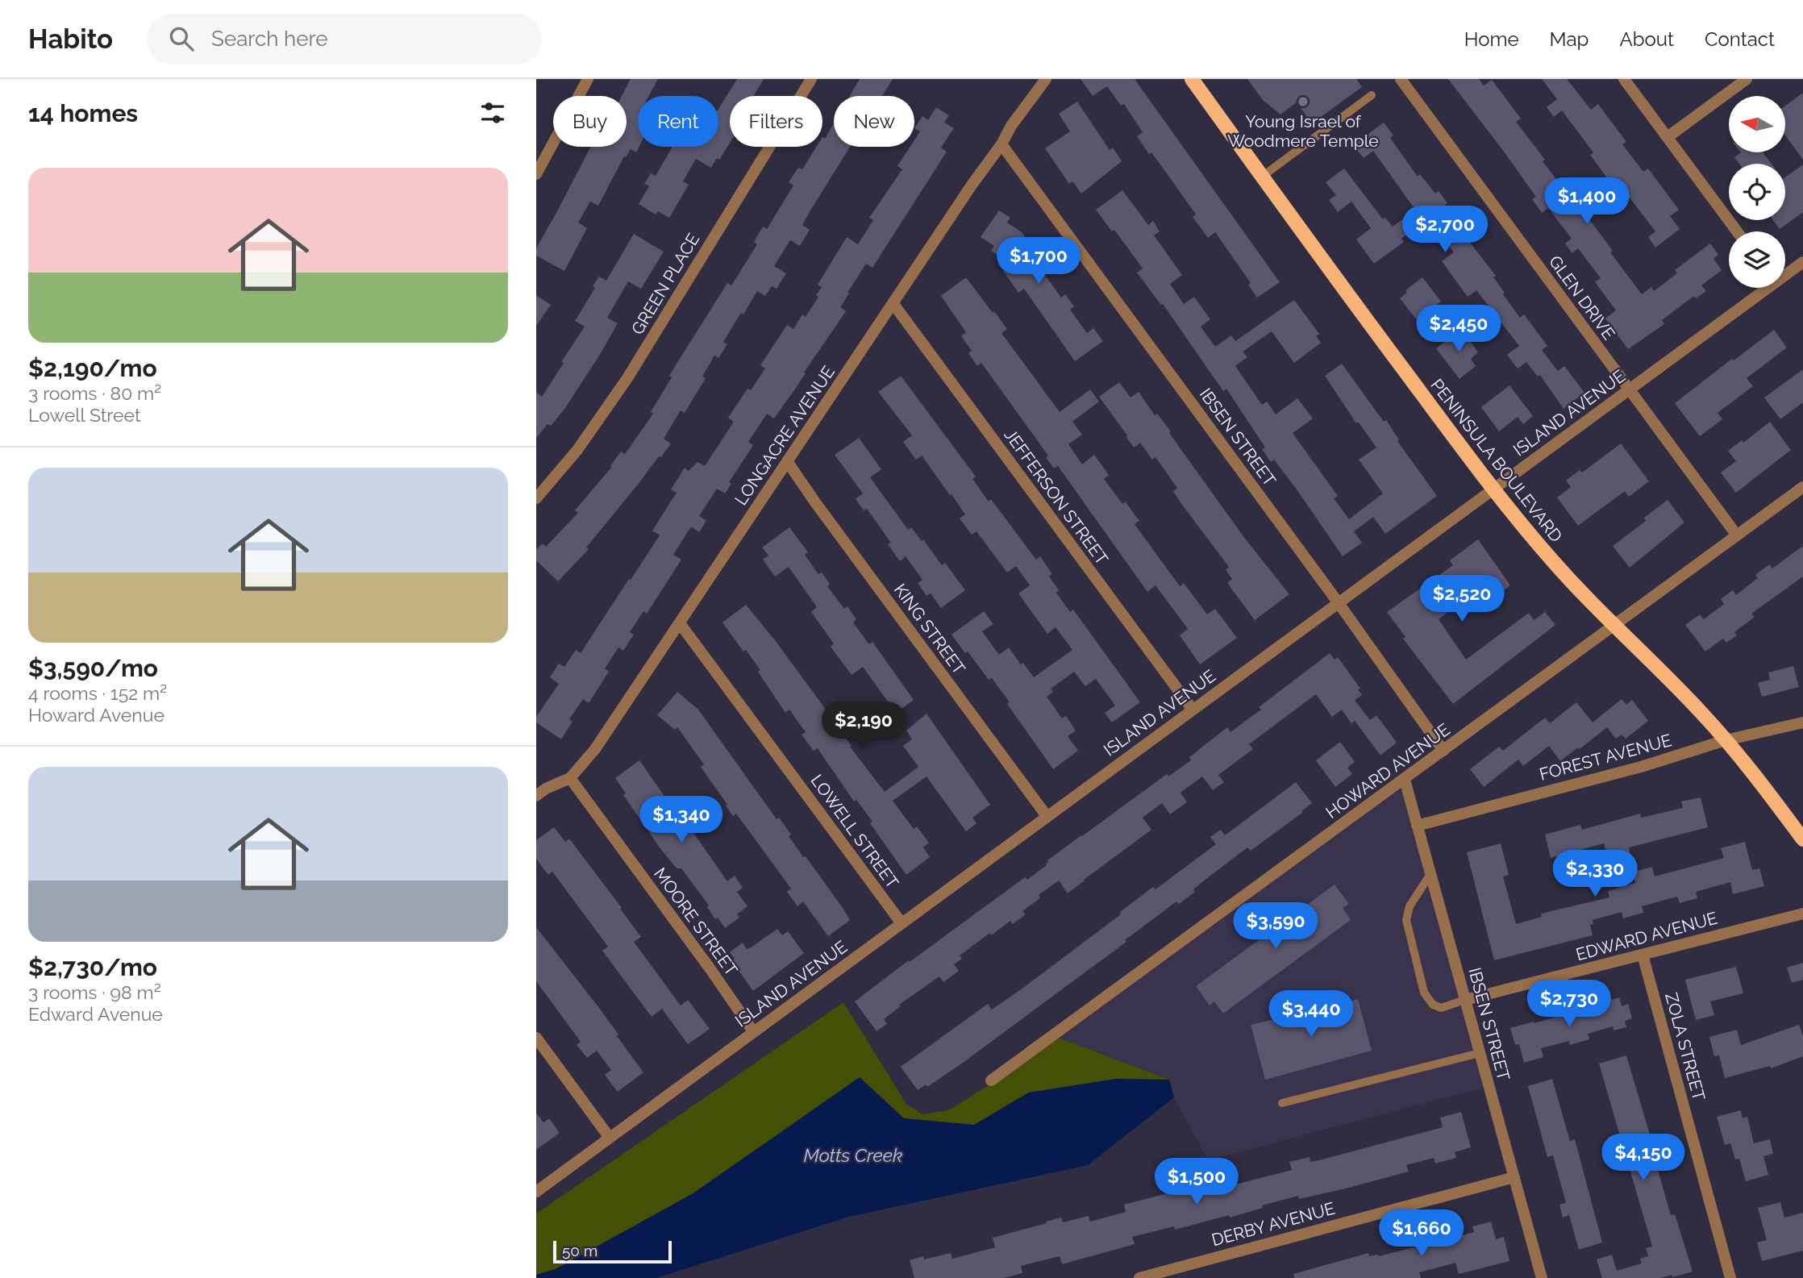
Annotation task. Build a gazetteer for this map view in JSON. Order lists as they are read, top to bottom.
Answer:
{
  "streets": {
    "main road": ["PENINSULA BOULEVARD"],
    "street": [
      "GREEN PLACE",
      "GLEN DRIVE",
      "ISLAND AVENUE",
      "LONGACRE AVENUE",
      "IBSEN STREET",
      "JEFFERSON STREET",
      "KING STREET",
      "FOREST AVENUE",
      "HOWARD AVENUE",
      "LOWELL STREET",
      "MOORE STREET",
      "EDWARD AVENUE",
      "ZOLA STREET",
      "DERBY AVENUE"
    ]
  },
  "crossings": [
    ["GLEN DRIVE", "ISLAND AVENUE"],
    ["GLEN DRIVE", "HOWARD AVENUE"],
    ["ISLAND AVENUE", "IBSEN STREET"],
    ["ISLAND AVENUE", "PENINSULA BOULEVARD"],
    ["ISLAND AVENUE", "JEFFERSON STREET"],
    ["ISLAND AVENUE", "KING STREET"],
    ["ISLAND AVENUE", "LOWELL STREET"],
    ["ISLAND AVENUE", "MOORE STREET"],
    ["LONGACRE AVENUE", "IBSEN STREET"],
    ["LONGACRE AVENUE", "JEFFERSON STREET"],
    ["LONGACRE AVENUE", "KING STREET"],
    ["LONGACRE AVENUE", "LOWELL STREET"],
    ["LONGACRE AVENUE", "MOORE STREET"],
    ["IBSEN STREET", "FOREST AVENUE"],
    ["IBSEN STREET", "HOWARD AVENUE"],
    ["IBSEN STREET", "EDWARD AVENUE"],
    ["IBSEN STREET", "DERBY AVENUE"],
    ["PENINSULA BOULEVARD", "FOREST AVENUE"],
    ["PENINSULA BOULEVARD", "HOWARD AVENUE"],
    ["EDWARD AVENUE", "ZOLA STREET"]
  ],
  "water": ["Motts Creek"],
  "places": ["Young Israel of Woodmere Temple"],
  "scale_bar": "50 m",
  "north": "left",
  "page": {
    "header": "Habito",
    "search": "Search here",
    "nav": [
      "Home",
      "Map",
      "About",
      "Contact"
    ],
    "heading": "14 homes",
    "chip": [
      "Buy",
      "Rent",
      "Filters",
      "New"
    ],
    "list": [
      {
        "name": "$2,190/mo",
        "note": "3 rooms · 80 m² · Lowell Street"
      },
      {
        "name": "$3,590/mo",
        "note": "4 rooms · 152 m² · Howard Avenue"
      },
      {
        "name": "$2,730/mo",
        "note": "3 rooms · 98 m² · Edward Avenue"
      }
    ],
    "price": [
      "$1,400",
      "$2,700",
      "$1,700",
      "$2,450",
      "$2,520",
      "$2,190",
      "$1,340",
      "$2,330",
      "$3,590",
      "$2,730",
      "$3,440",
      "$4,150",
      "$1,500",
      "$1,660"
    ],
    "scale": "50 m"
  }
}
